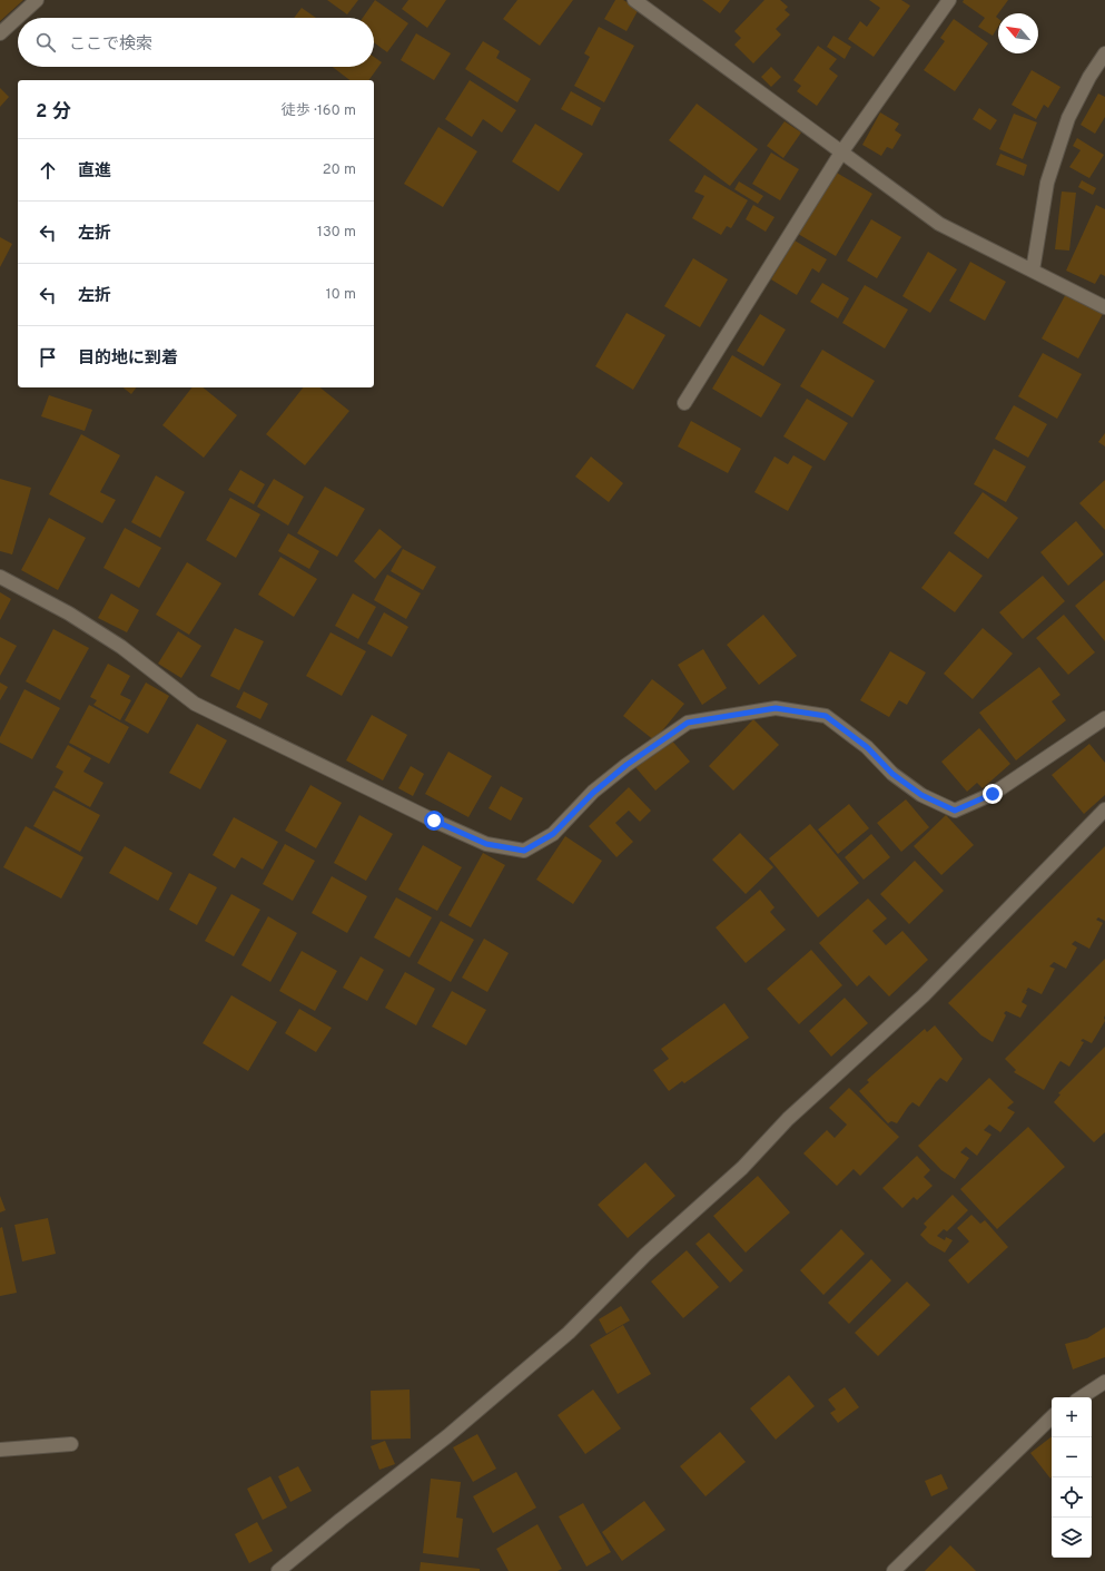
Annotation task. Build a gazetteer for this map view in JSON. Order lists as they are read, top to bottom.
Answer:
{
  "north": "top left",
  "page": {
    "search": "ここで検索",
    "heading": ["2 分", "徒歩 · 160 m"],
    "list": [
      ["直進", "20 m"],
      ["左折", "130 m"],
      ["左折", "10 m"],
      "目的地に到着"
    ],
    "map_buttons": ["+", "−"]
  }
}
